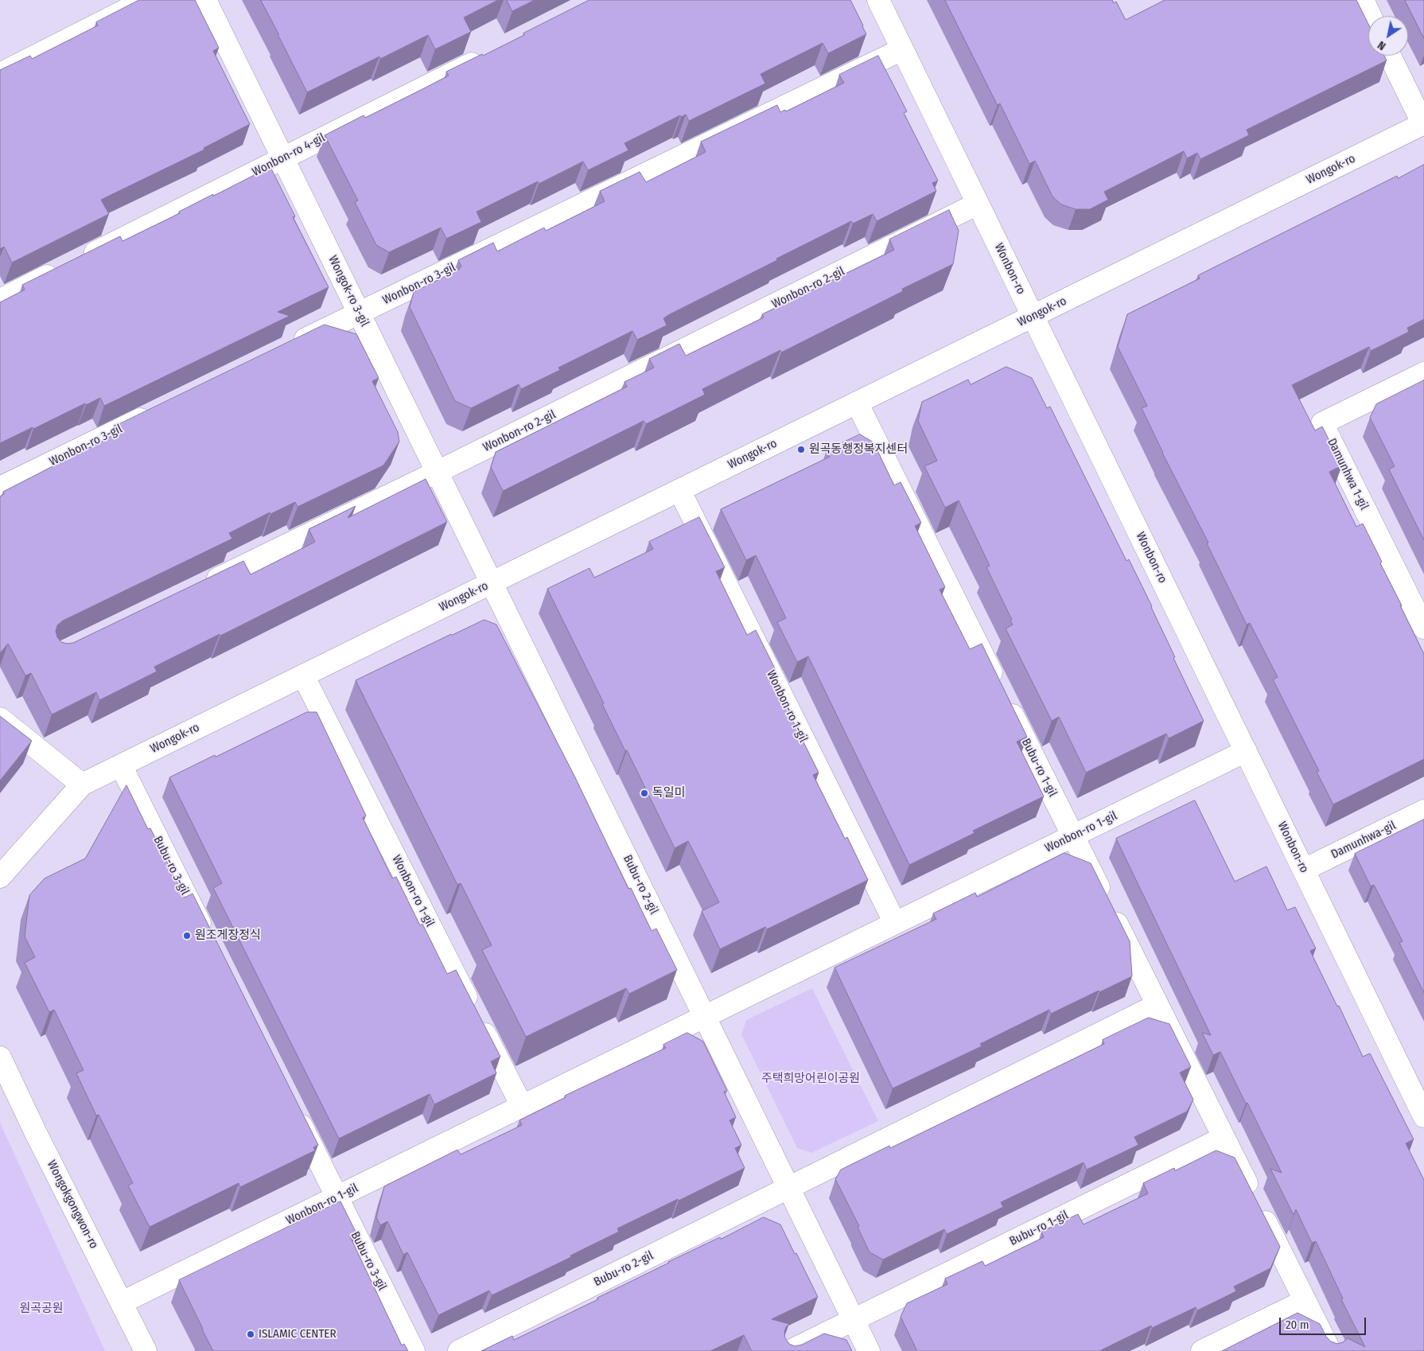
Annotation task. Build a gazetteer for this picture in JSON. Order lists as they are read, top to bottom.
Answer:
{
  "streets": {
    "street": [
      "Wonbon-ro 4-gil",
      "Wongok-ro",
      "Wonbon-ro",
      "Wonbon-ro 3-gil",
      "Wonbon-ro 2-gil",
      "Wongok-ro 3-gil",
      "Damunhwa 1-gil",
      "Wonbon-ro 1-gil",
      "Bubu-ro 1-gil",
      "Damunhwa-gil",
      "Bubu-ro 3-gil",
      "Bubu-ro 2-gil",
      "Wongokgongwon-ro"
    ]
  },
  "crossings": [
    ["Wonbon-ro 4-gil", "Wongok-ro 3-gil"],
    ["Wongok-ro", "Wonbon-ro"],
    ["Wongok-ro", "Wongok-ro 3-gil"],
    ["Wongok-ro", "Wonbon-ro 1-gil"],
    ["Wongok-ro", "Bubu-ro 1-gil"],
    ["Wongok-ro", "Bubu-ro 3-gil"],
    ["Wongok-ro", "Bubu-ro 2-gil"],
    ["Wonbon-ro", "Wonbon-ro 3-gil"],
    ["Wonbon-ro", "Wonbon-ro 2-gil"],
    ["Wonbon-ro", "Wonbon-ro 1-gil"],
    ["Wonbon-ro", "Damunhwa-gil"],
    ["Wonbon-ro 3-gil", "Wongok-ro 3-gil"],
    ["Wonbon-ro 2-gil", "Wongok-ro 3-gil"],
    ["Wongok-ro 3-gil", "Bubu-ro 2-gil"],
    ["Wonbon-ro 1-gil", "Bubu-ro 1-gil"],
    ["Wonbon-ro 1-gil", "Bubu-ro 3-gil"],
    ["Wonbon-ro 1-gil", "Bubu-ro 2-gil"],
    ["Wonbon-ro 1-gil", "Wongokgongwon-ro"],
    ["Bubu-ro 1-gil", "Bubu-ro 2-gil"]
  ],
  "parks": ["주택희망어린이공원", "원곡공원"],
  "places": [
    "원곡동행정복지센터",
    "독일미",
    "원조게장정식",
    "ISLAMIC CENTER"
  ],
  "scale_bar": "20 m",
  "north": "bottom left"
}
